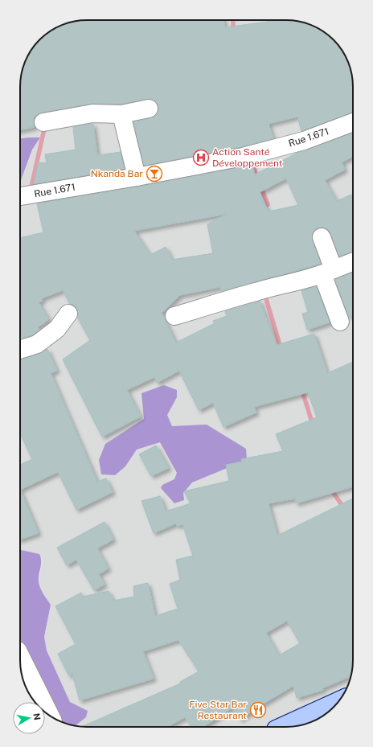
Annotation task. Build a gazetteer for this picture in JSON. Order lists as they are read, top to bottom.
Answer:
{
  "streets": {
    "street": ["Rue 1.671"]
  },
  "places": {
    "hospital": ["Action Santé Développement"],
    "bar": ["Nkanda Bar"],
    "restaurant": ["Five Star Bar Restaurant"]
  },
  "north": "right"
}
